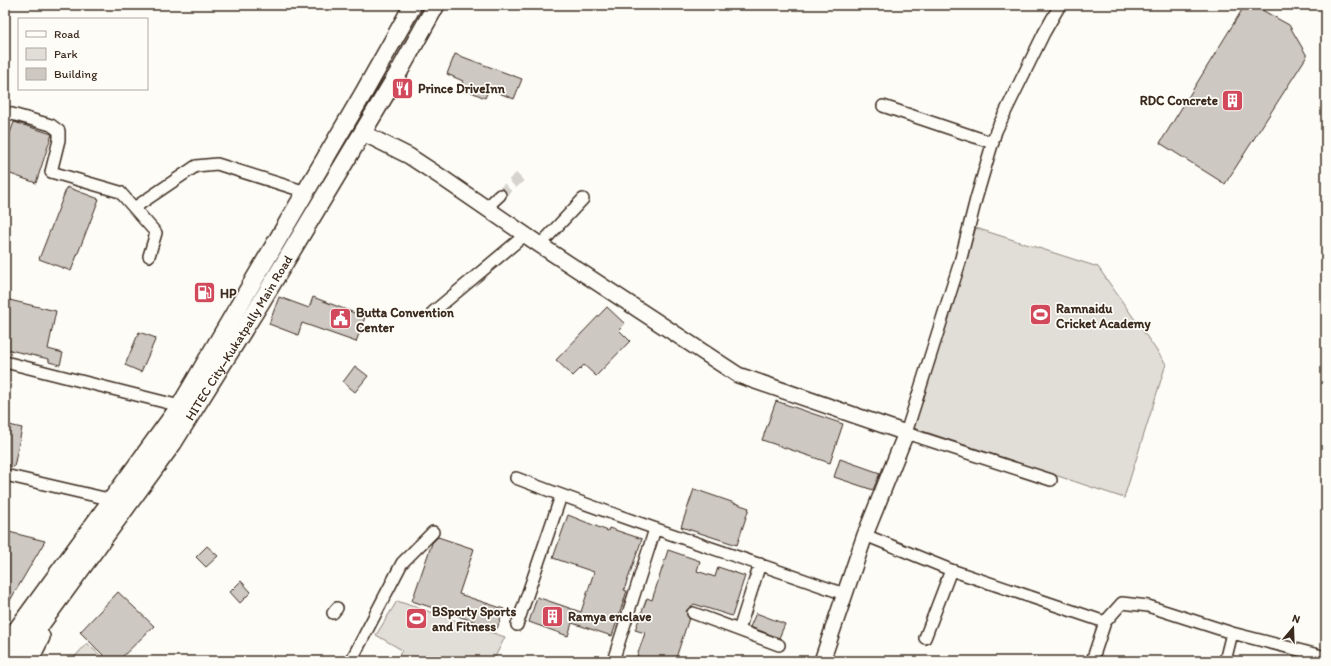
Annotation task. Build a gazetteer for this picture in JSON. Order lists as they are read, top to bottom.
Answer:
{
  "streets": {
    "main road": ["HITEC City–Kukatpally Main Road"]
  },
  "places": {
    "restaurant": ["Prince DriveInn"],
    "building": ["RDC Concrete", "Ramya enclave"],
    "fuel station": ["HP"],
    "sports": ["Ramnaidu Cricket Academy", "BSporty Sports and Fitness"],
    "public building": ["Butta Convention Center"]
  },
  "legend": ["Road", "Park", "Building"],
  "north": "top"
}
